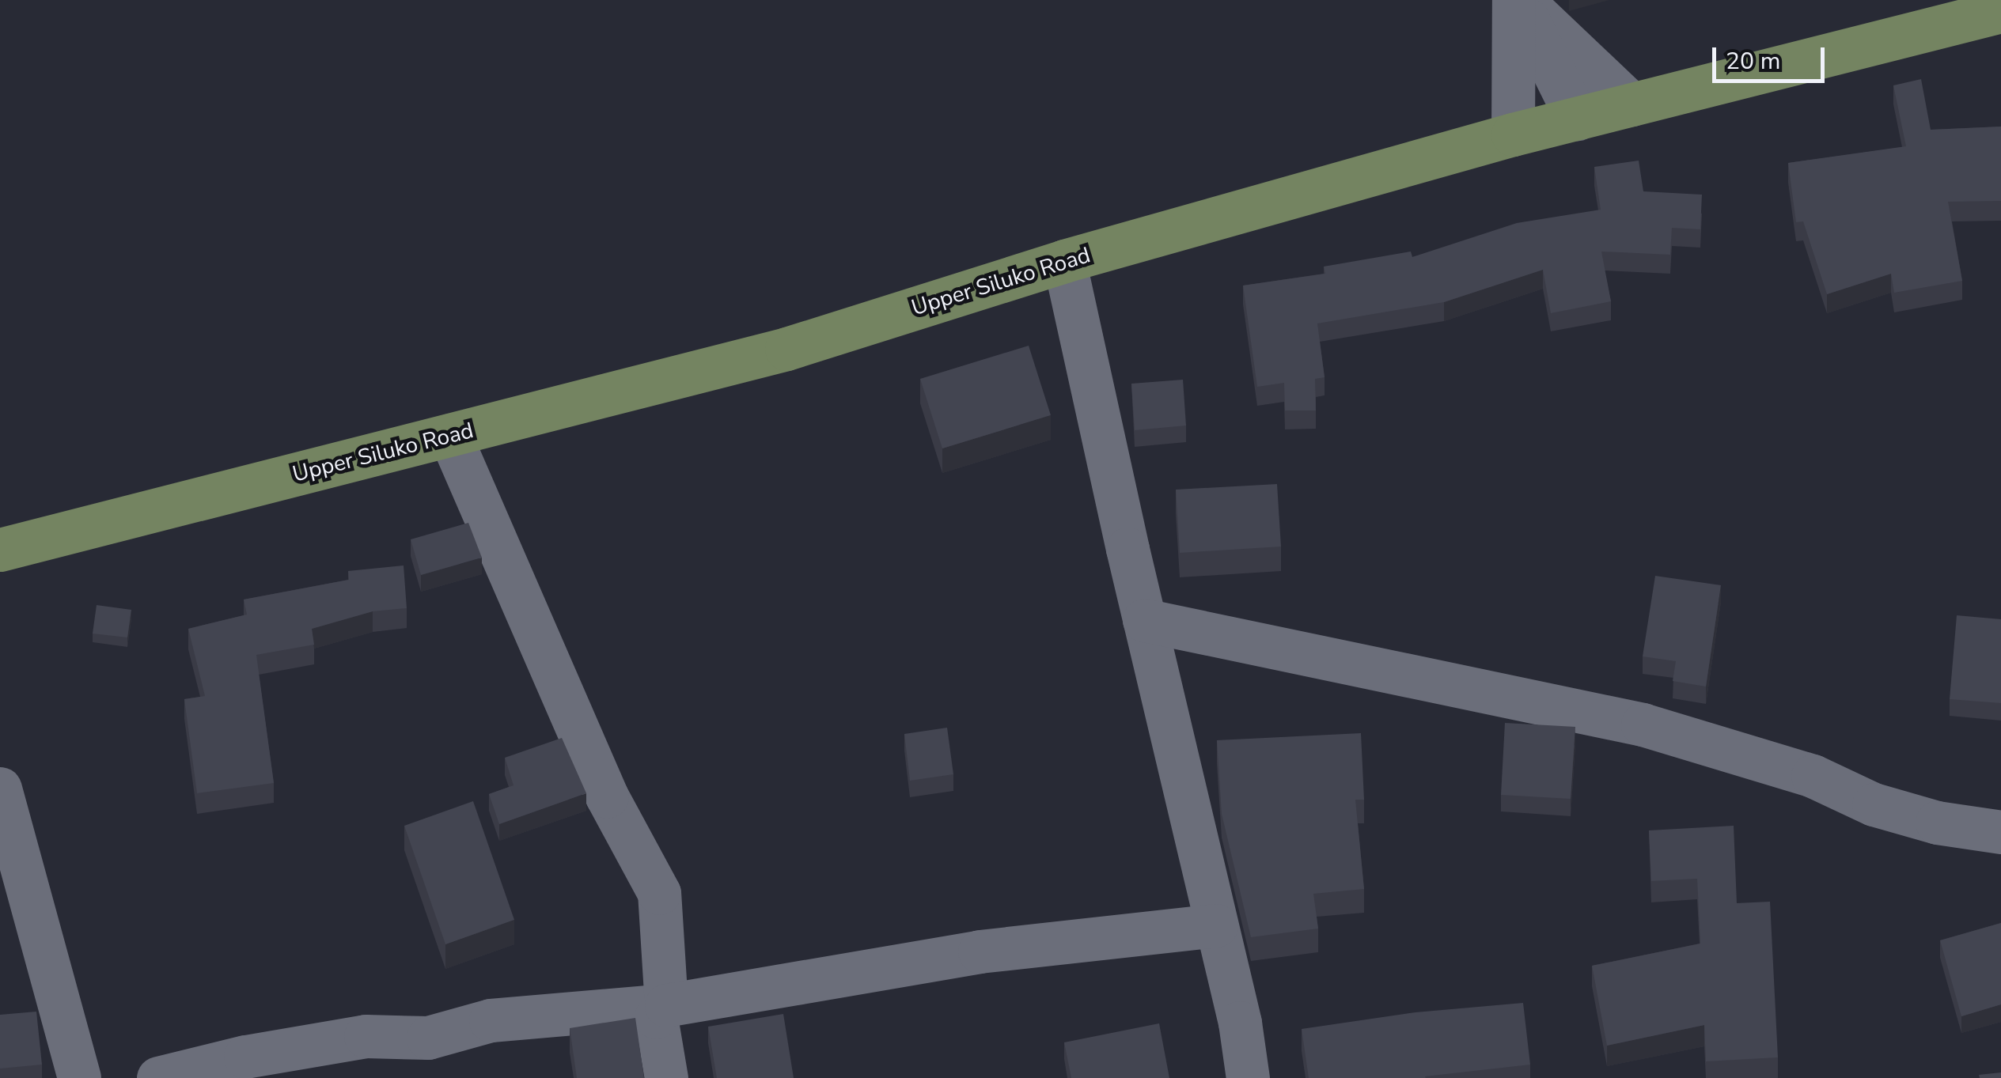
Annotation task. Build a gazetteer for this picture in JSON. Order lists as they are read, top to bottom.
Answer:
{
  "streets": {
    "main road": ["Upper Siluko Road"]
  },
  "scale_bar": "20 m"
}
